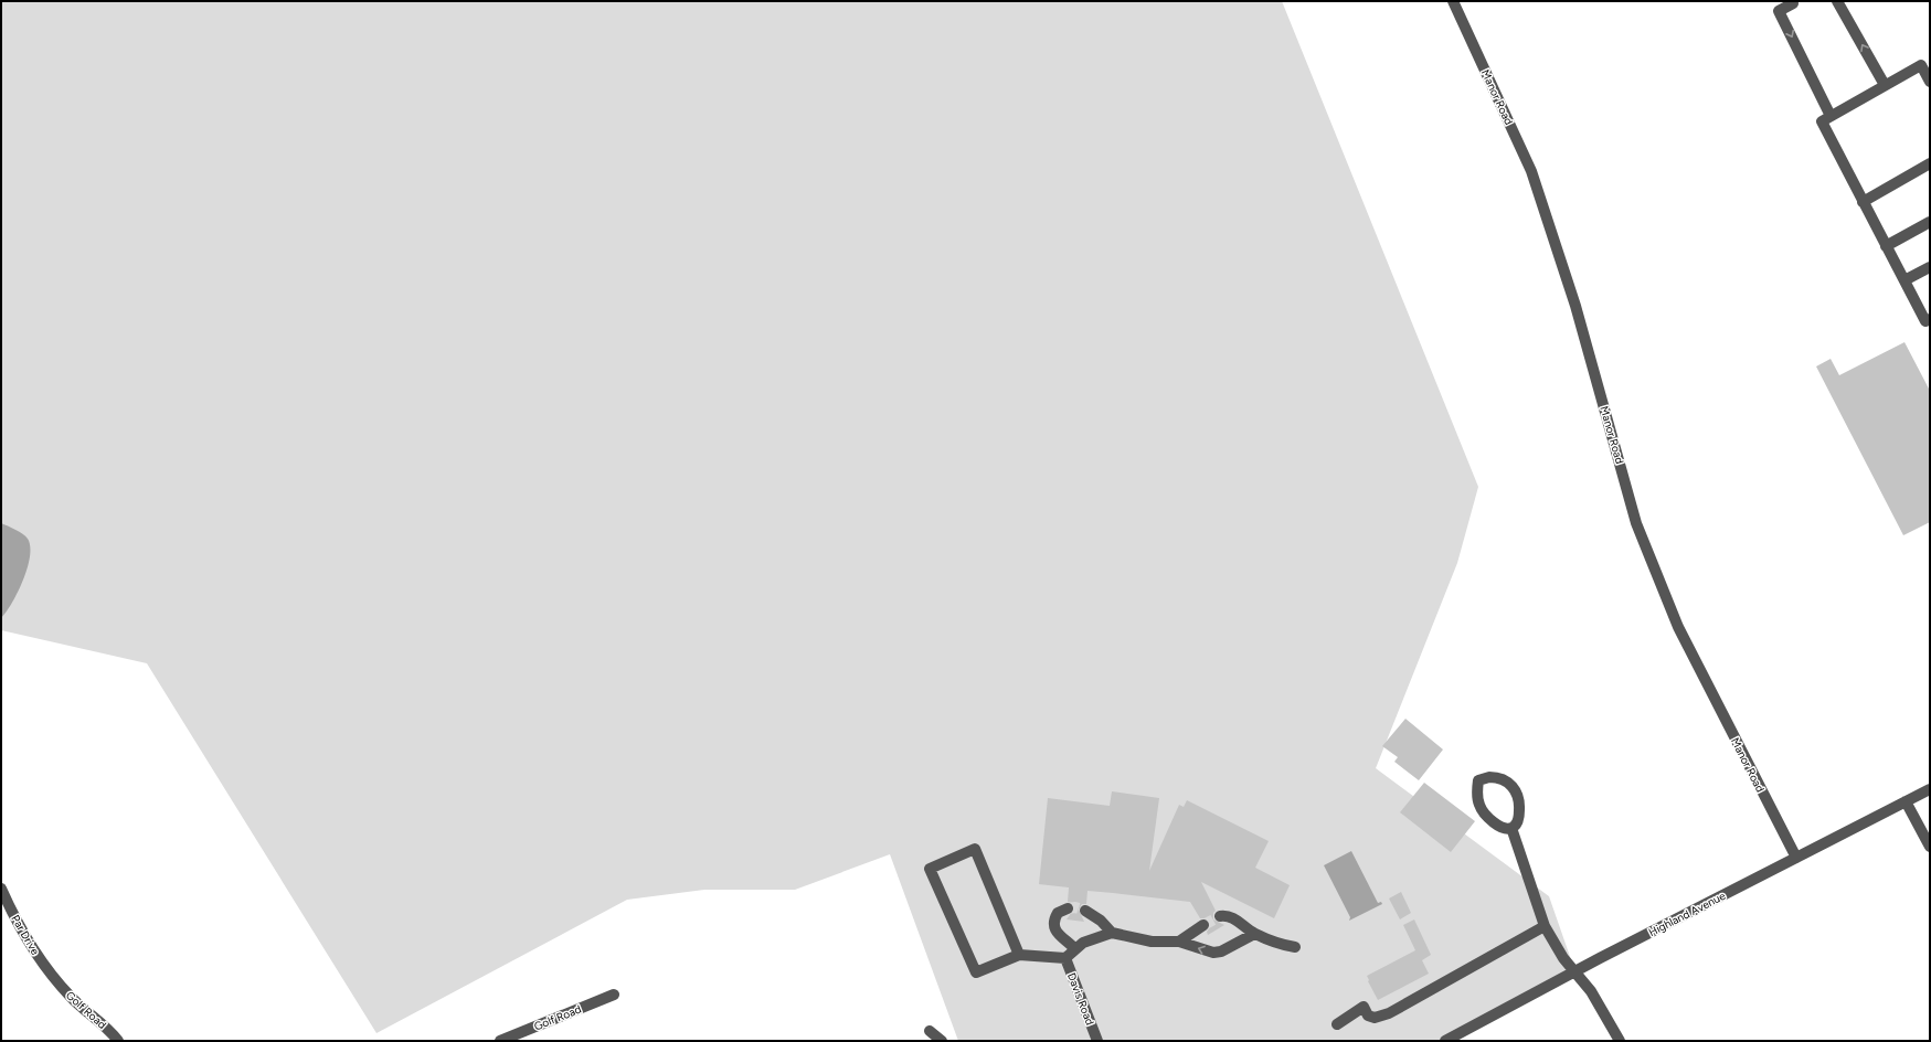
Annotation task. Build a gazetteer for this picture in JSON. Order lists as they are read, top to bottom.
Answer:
{
  "streets": {
    "street": [
      "Manor Road",
      "Highland Avenue",
      "Par Drive",
      "Davis Road",
      "Golf Road"
    ]
  },
  "crossings": [
    ["Manor Road", "Highland Avenue"],
    ["Par Drive", "Golf Road"]
  ]
}
